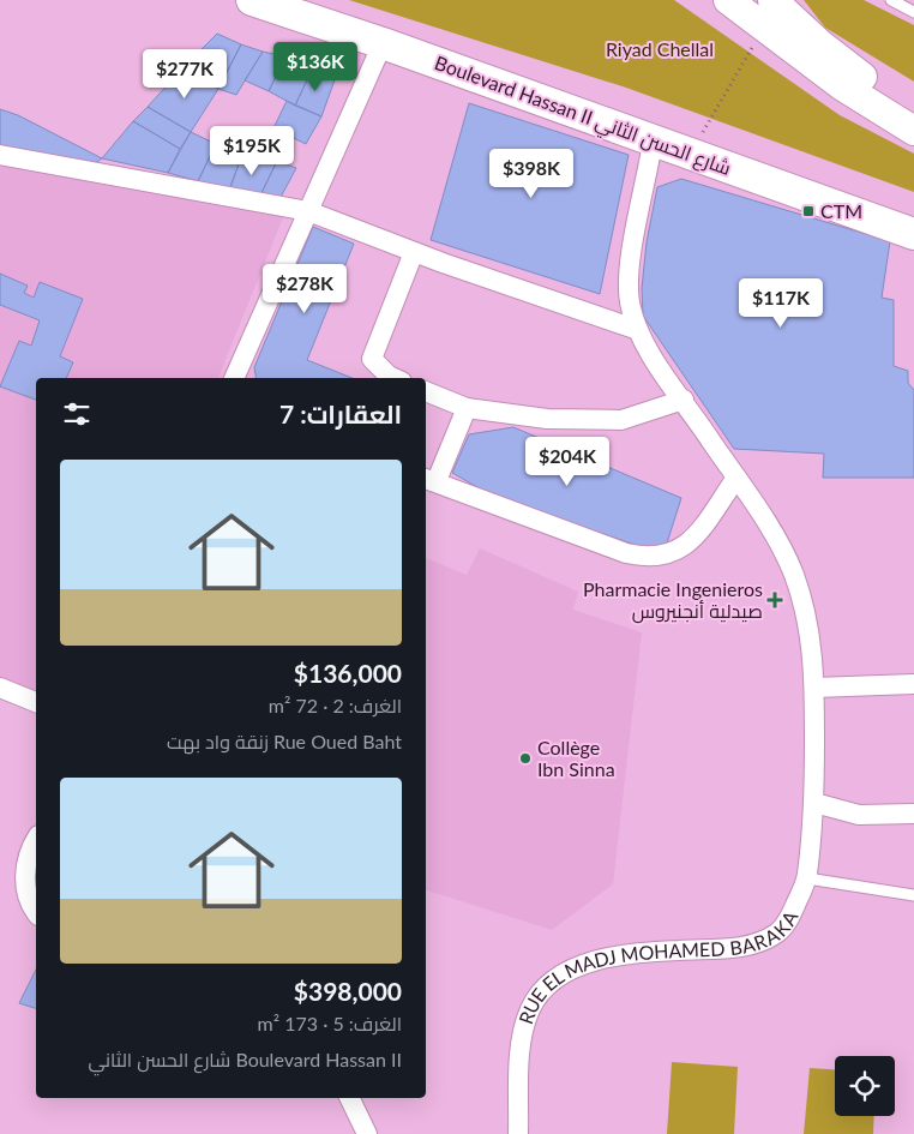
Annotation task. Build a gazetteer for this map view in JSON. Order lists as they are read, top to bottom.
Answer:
{
  "streets": {
    "main road": ["Boulevard Hassan II شارع الحسن الثاني"],
    "street": ["RUE EL MADJ MOHAMED BARAKA"]
  },
  "crossings": [
    ["Boulevard Hassan II شارع الحسن الثاني", "RUE EL MADJ MOHAMED BARAKA"]
  ],
  "parks": ["Riyad Chellal"],
  "places": {
    "transit": ["CTM"],
    "health": ["Pharmacie Ingenieros صيدلية أنجنيروس"],
    "other": ["Collège Ibn Sinna"]
  },
  "page": {
    "price": [
      "$136K",
      "$277K",
      "$195K",
      "$398K",
      "$278K",
      "$117K",
      "$204K"
    ],
    "heading": "العقارات: 7",
    "list": [
      {
        "name": "$136,000",
        "note": "الغرف: 2 · 72 m² · Rue Oued Baht زنقة واد بهت"
      },
      {
        "name": "$398,000",
        "note": "الغرف: 5 · 173 m² · Boulevard Hassan II شارع الحسن الثاني"
      }
    ]
  }
}
